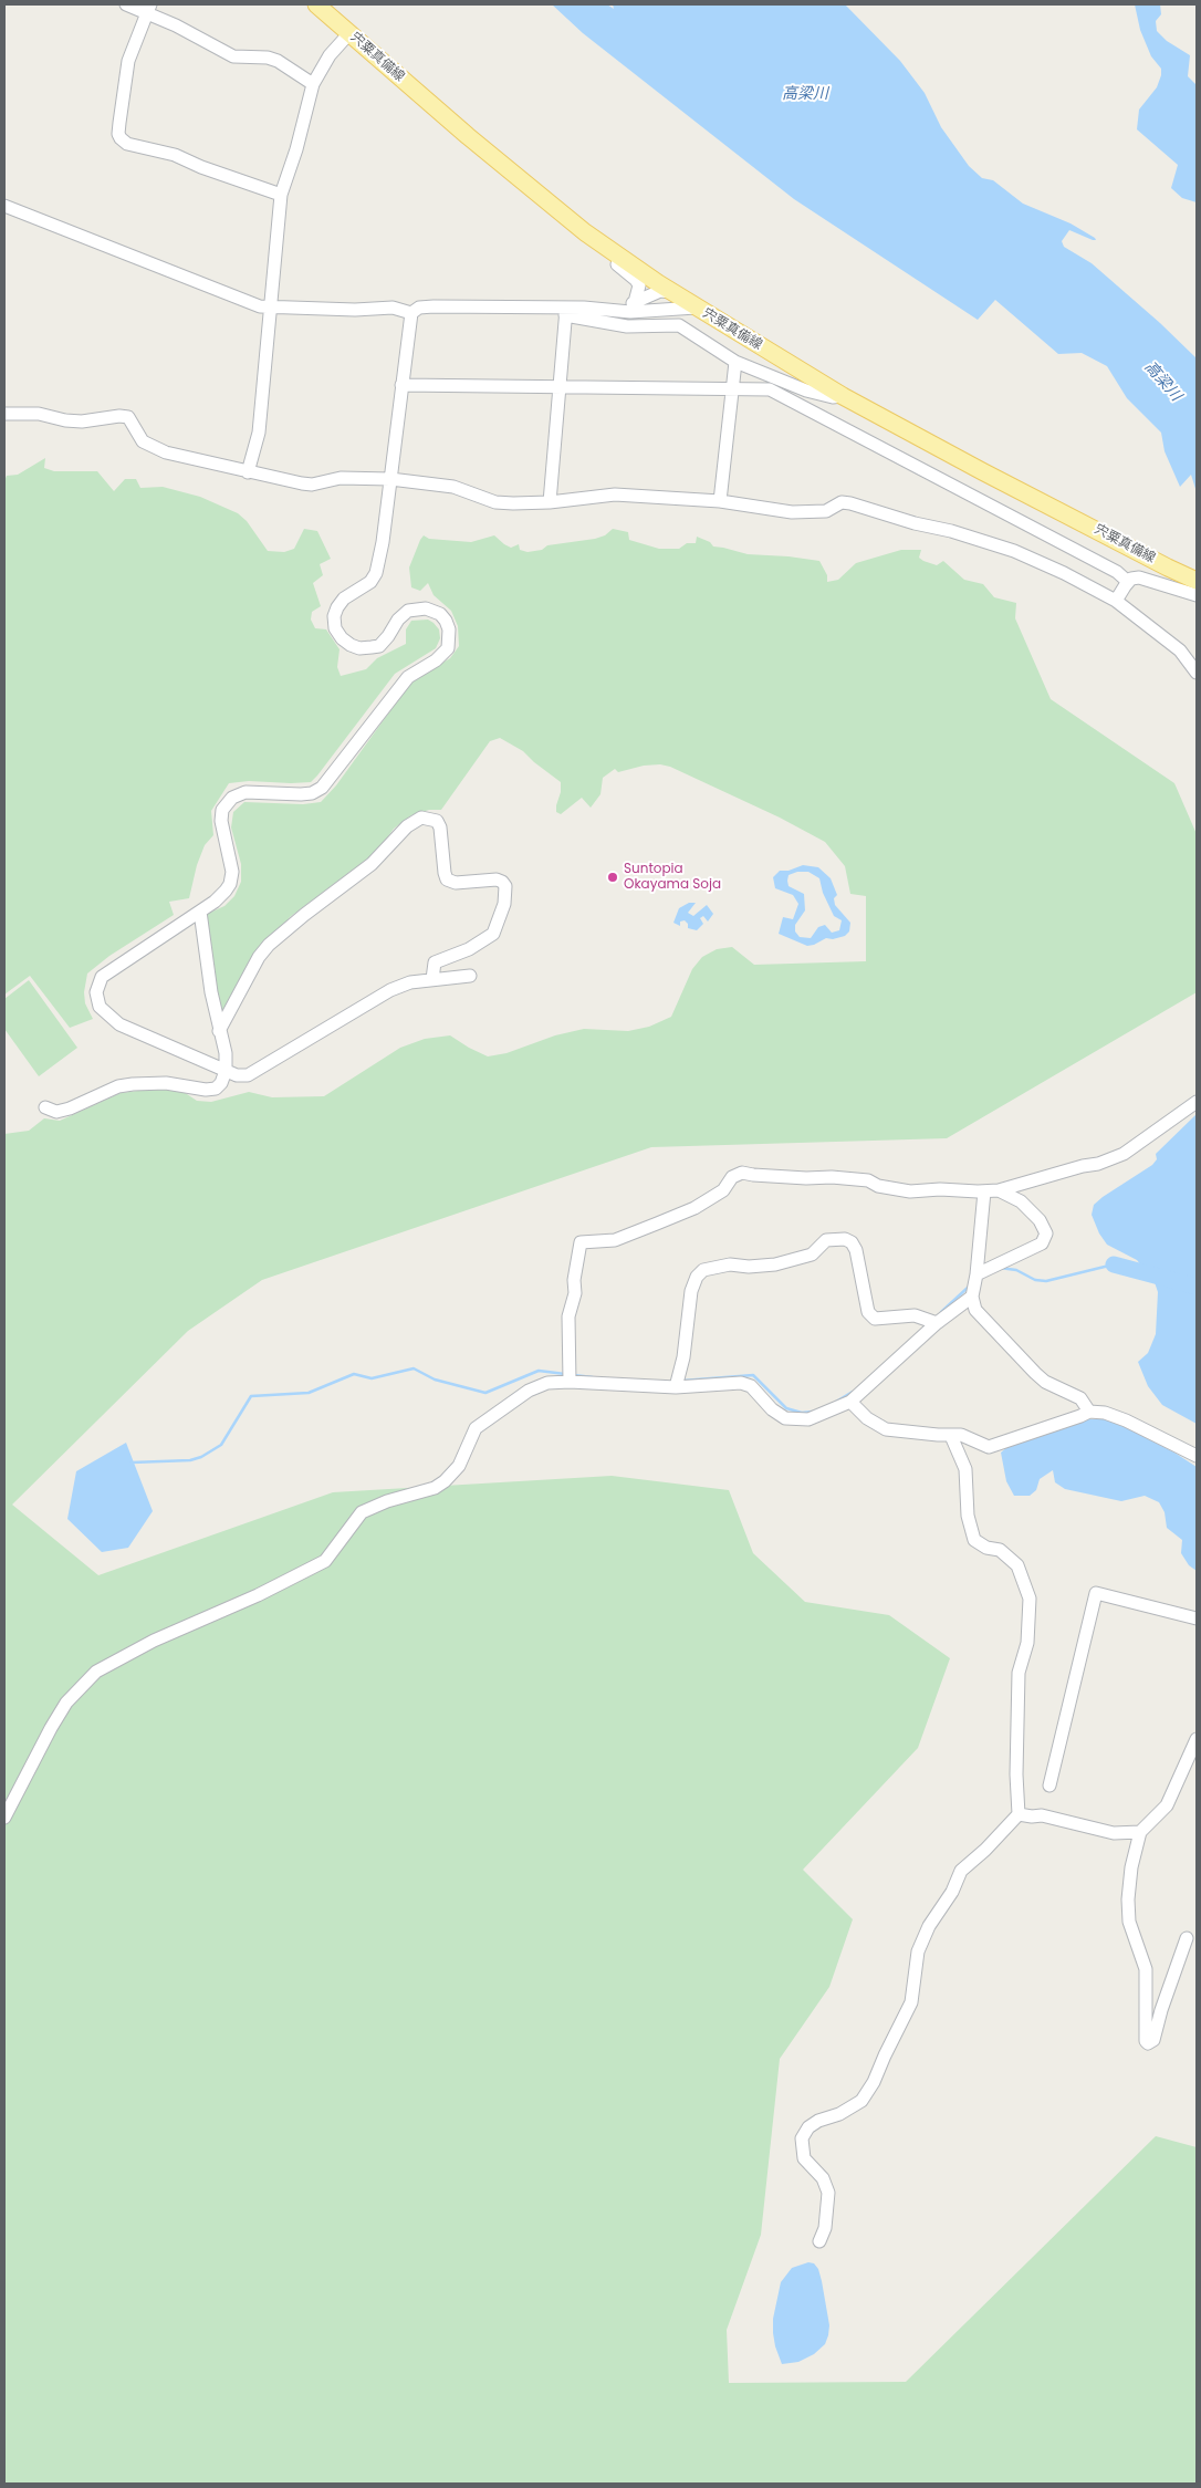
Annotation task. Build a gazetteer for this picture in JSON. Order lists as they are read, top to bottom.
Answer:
{
  "streets": {
    "main road": ["宍粟真備線"]
  },
  "water": ["高梁川"],
  "places": ["Suntopia Okayama Soja"]
}
